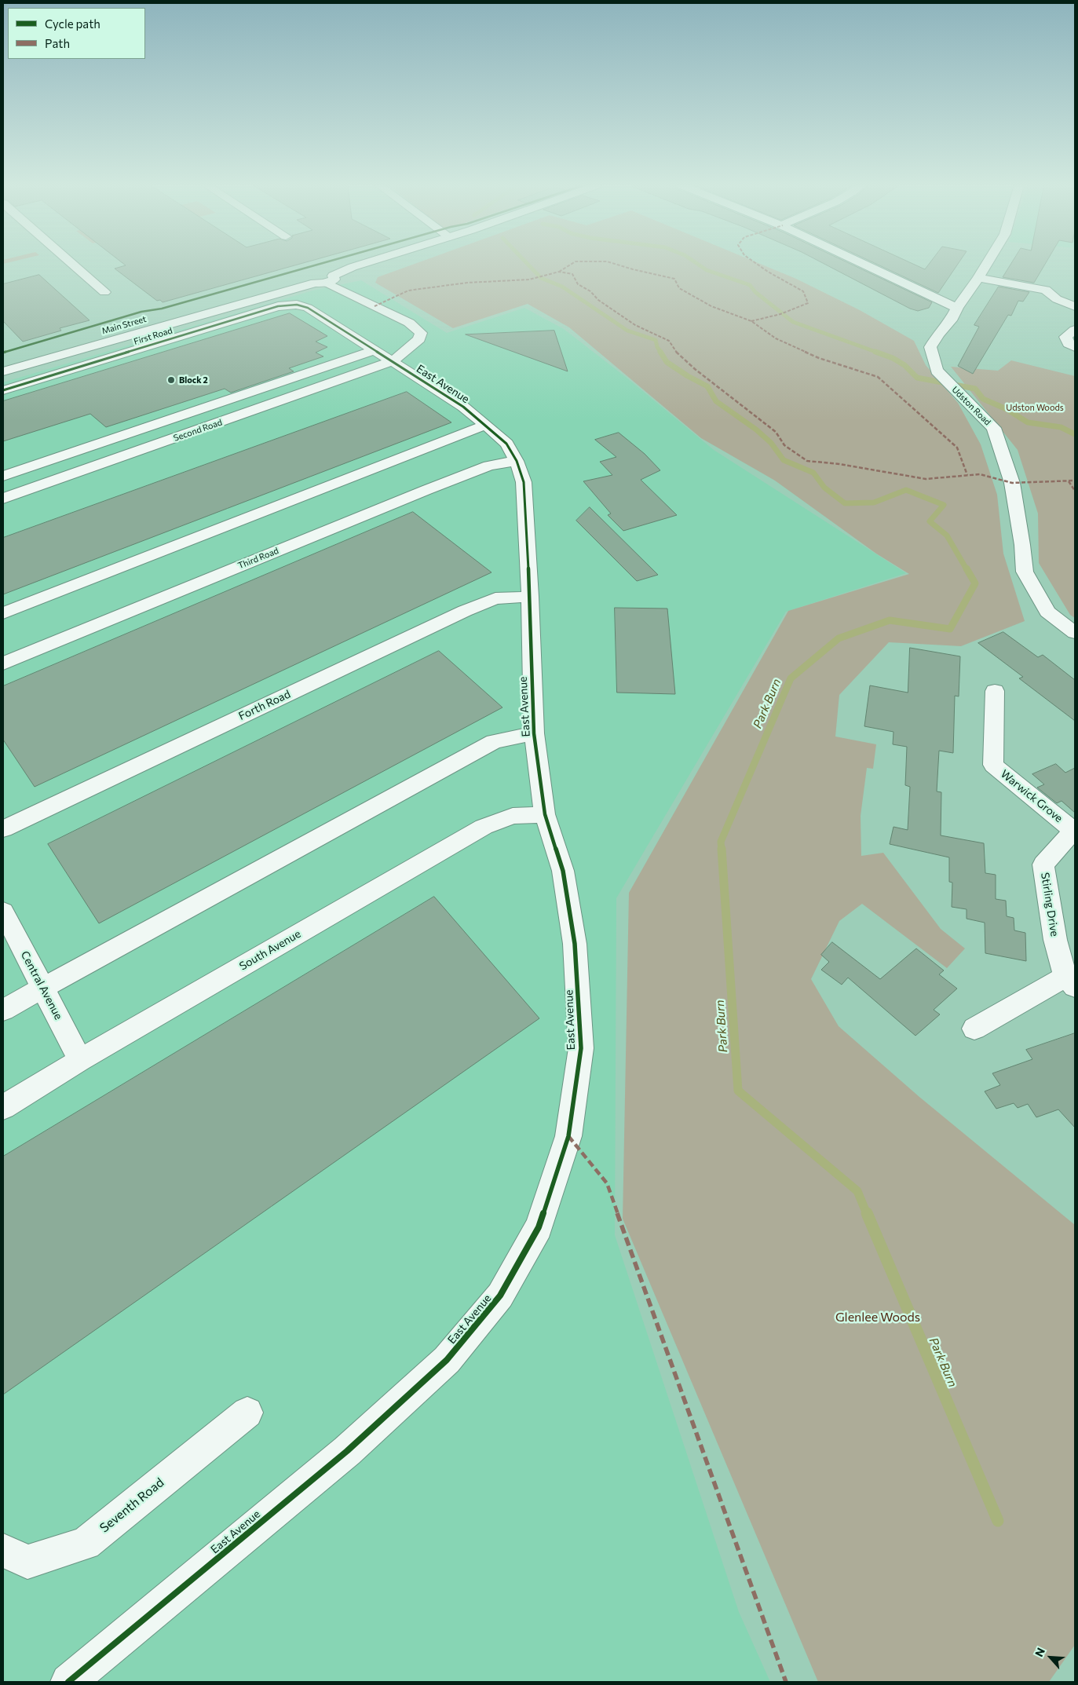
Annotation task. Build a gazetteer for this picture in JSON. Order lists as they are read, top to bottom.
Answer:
{
  "streets": {
    "street": [
      "Main Street",
      "First Road",
      "East Avenue",
      "Udston Road",
      "Second Road",
      "Third Road",
      "Forth Road",
      "Warwick Grove",
      "Stirling Drive",
      "South Avenue",
      "Central Avenue",
      "Seventh Road"
    ]
  },
  "crossings": [
    ["First Road", "East Avenue"],
    ["East Avenue", "Second Road"],
    ["East Avenue", "Third Road"],
    ["East Avenue", "Forth Road"],
    ["East Avenue", "South Avenue"],
    ["Warwick Grove", "Stirling Drive"],
    ["South Avenue", "Central Avenue"]
  ],
  "water": ["Park Burn"],
  "parks": ["Udston Woods", "Glenlee Woods"],
  "places": ["Block 2"],
  "legend": ["Cycle path", "Path"],
  "north": "top left"
}
